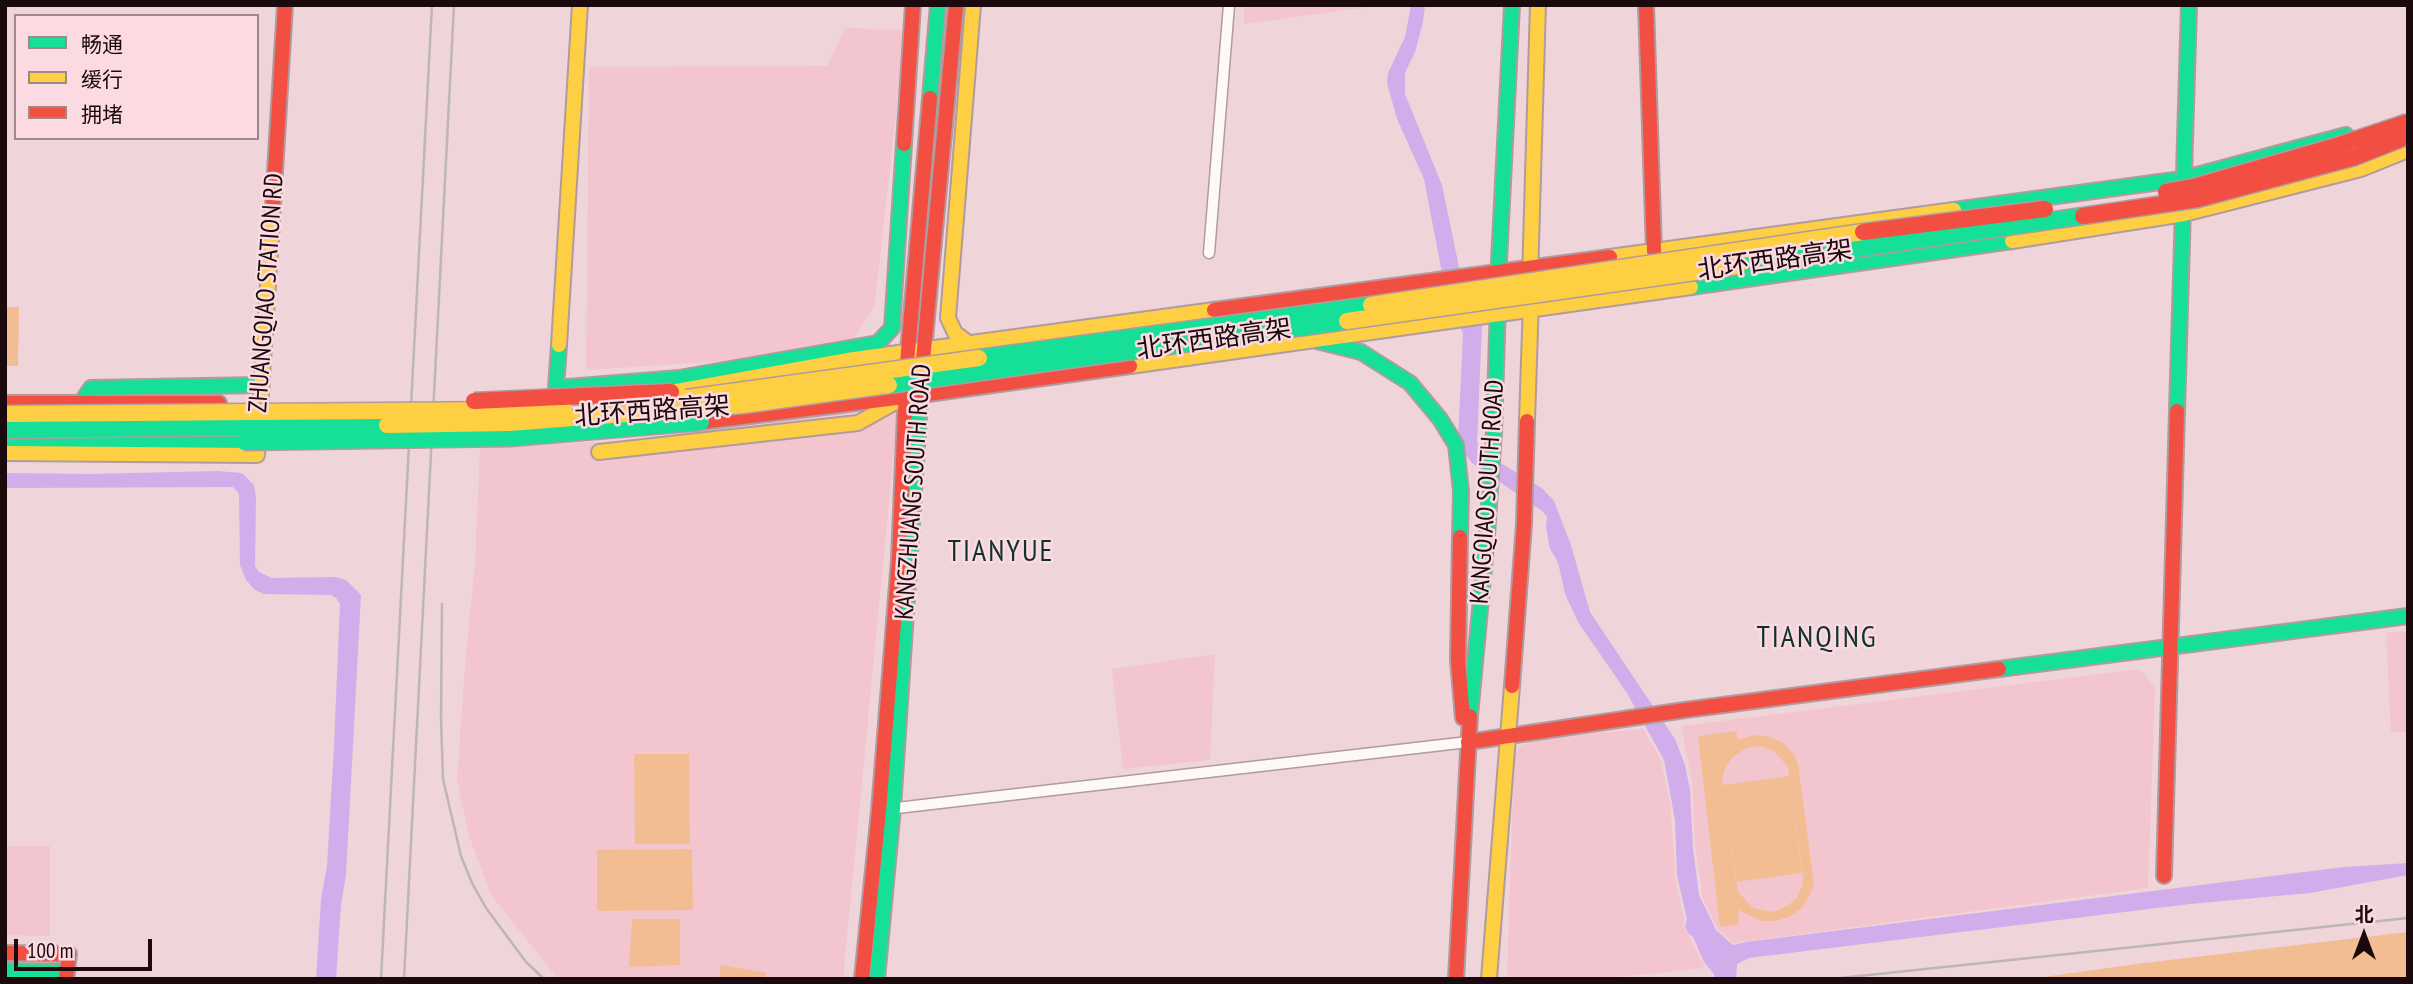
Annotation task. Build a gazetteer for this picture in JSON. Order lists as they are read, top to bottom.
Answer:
{
  "streets": {
    "main road": [
      "北环西路高架",
      "ZHUANGQIAO STATION RD",
      "KANGZHUANG SOUTH ROAD",
      "KANGQIAO SOUTH ROAD"
    ]
  },
  "districts": ["TIANYUE", "TIANQING"],
  "legend": ["畅通", "缓行", "拥堵"],
  "scale_bar": "100 m",
  "north": "top"
}
